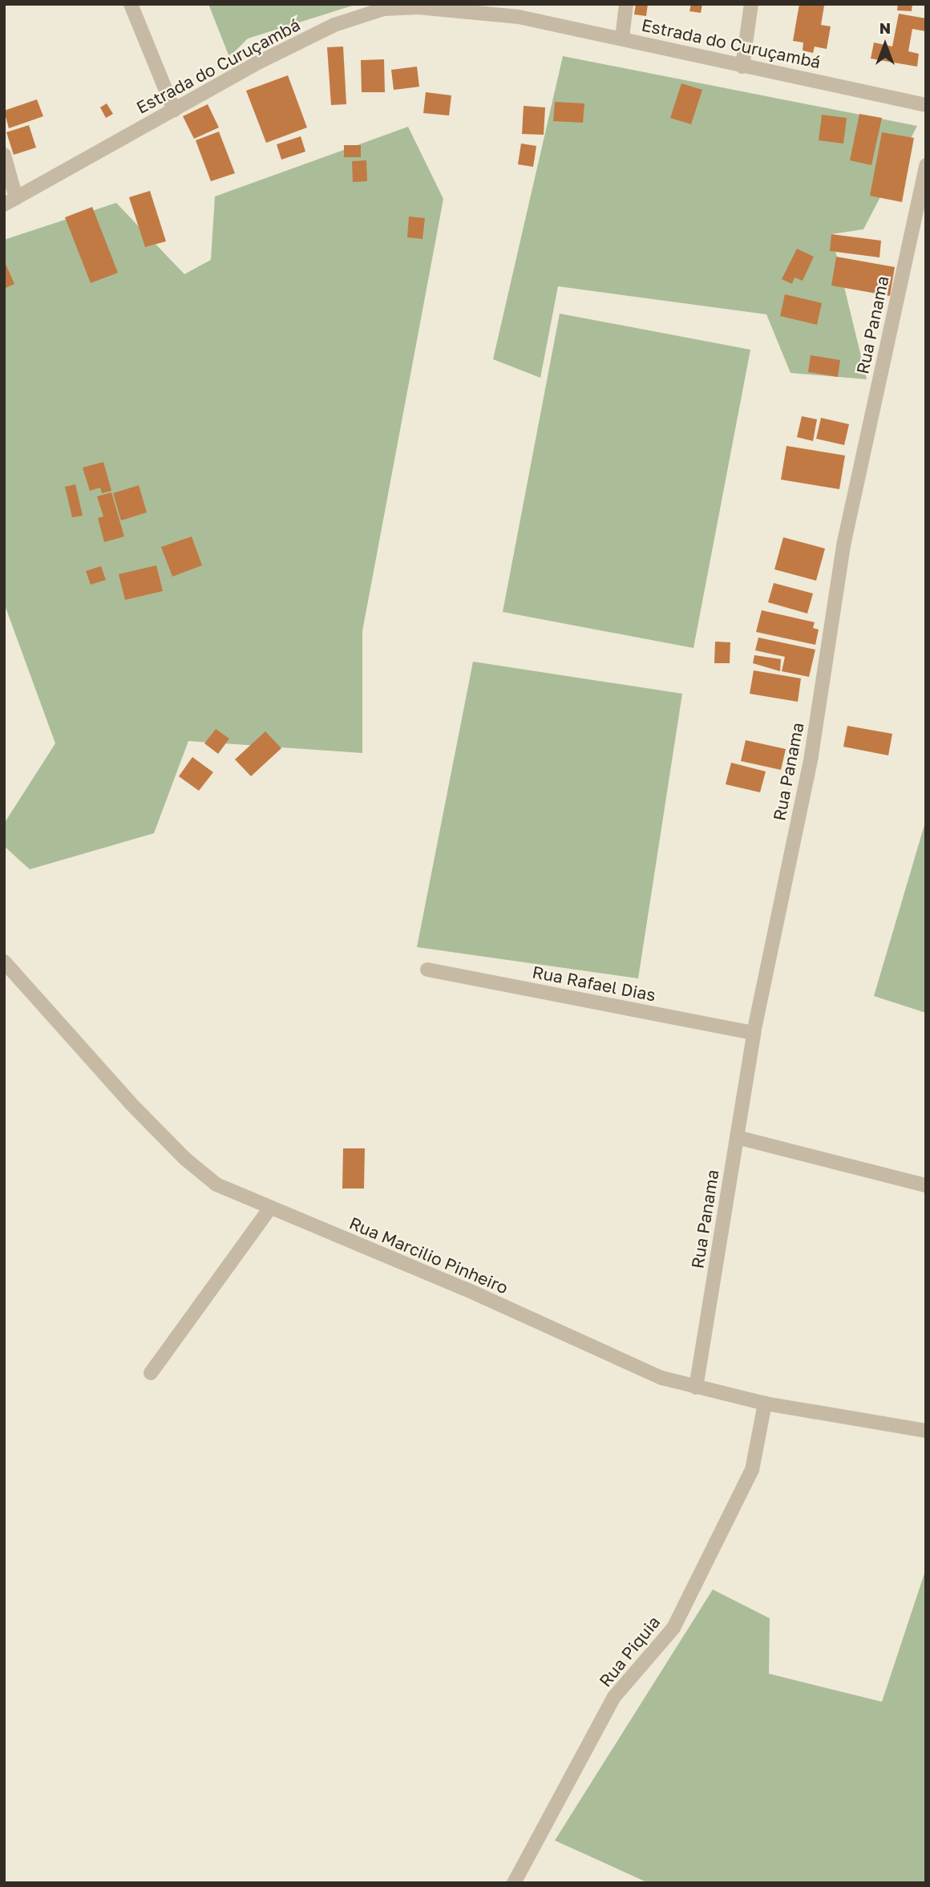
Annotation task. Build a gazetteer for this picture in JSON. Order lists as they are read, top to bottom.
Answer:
{
  "streets": {
    "street": [
      "Estrada do Curuçambá",
      "Rua Panama",
      "Rua Rafael Dias",
      "Rua Marcilio Pinheiro",
      "Rua Piquia"
    ]
  },
  "crossings": [
    ["Rua Panama", "Rua Rafael Dias"],
    ["Rua Panama", "Rua Marcilio Pinheiro"],
    ["Rua Marcilio Pinheiro", "Rua Piquia"]
  ],
  "north": "top"
}
